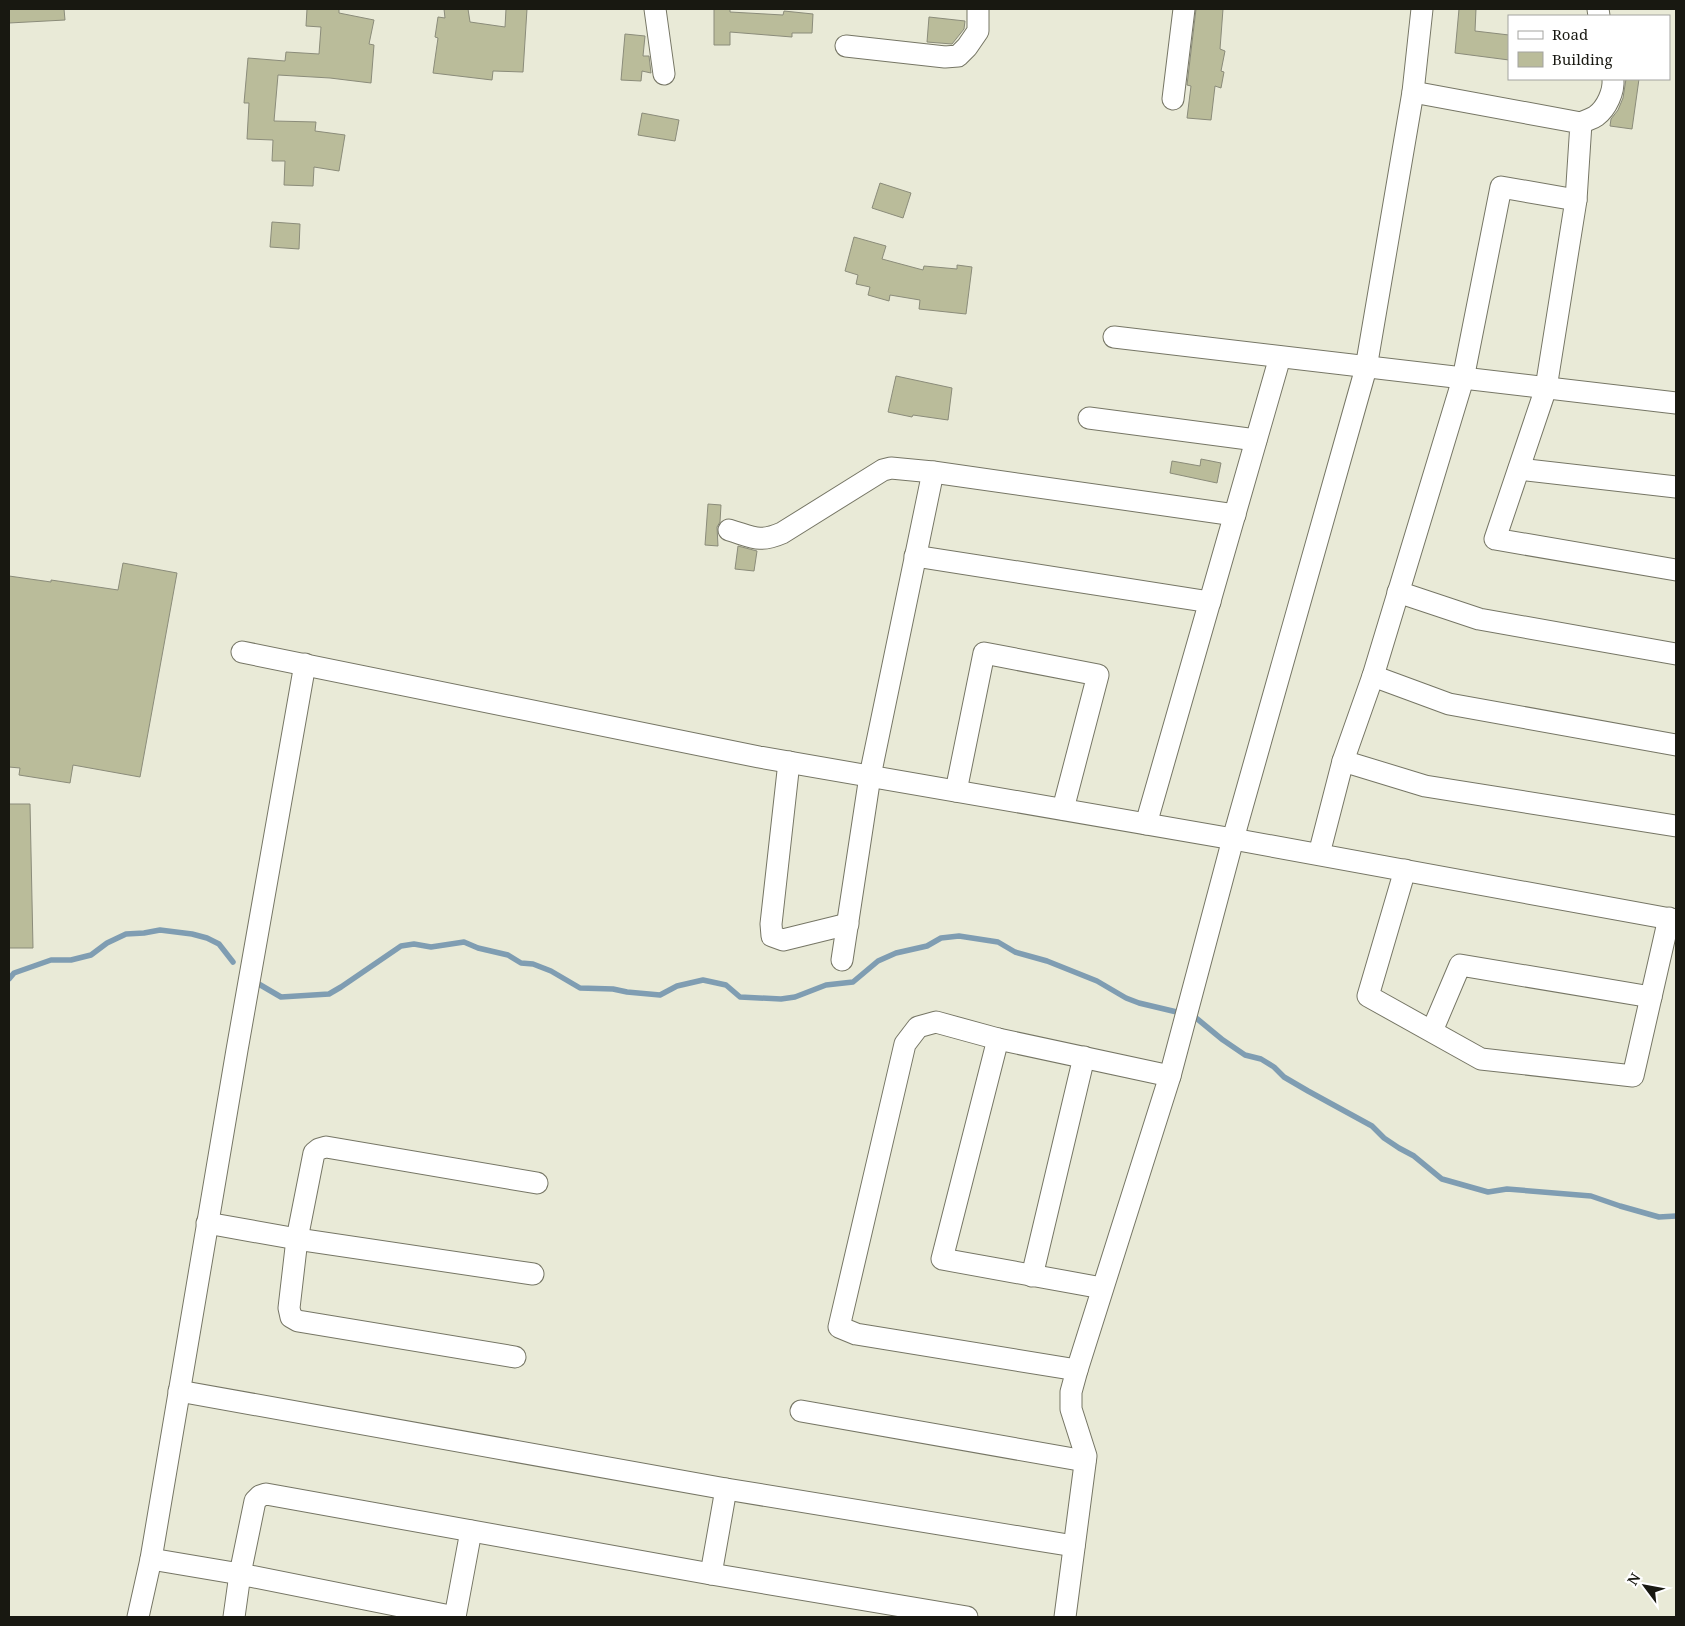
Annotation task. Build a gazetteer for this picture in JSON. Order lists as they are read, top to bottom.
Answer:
{
  "legend": ["Road", "Building"],
  "north": "top left"
}
